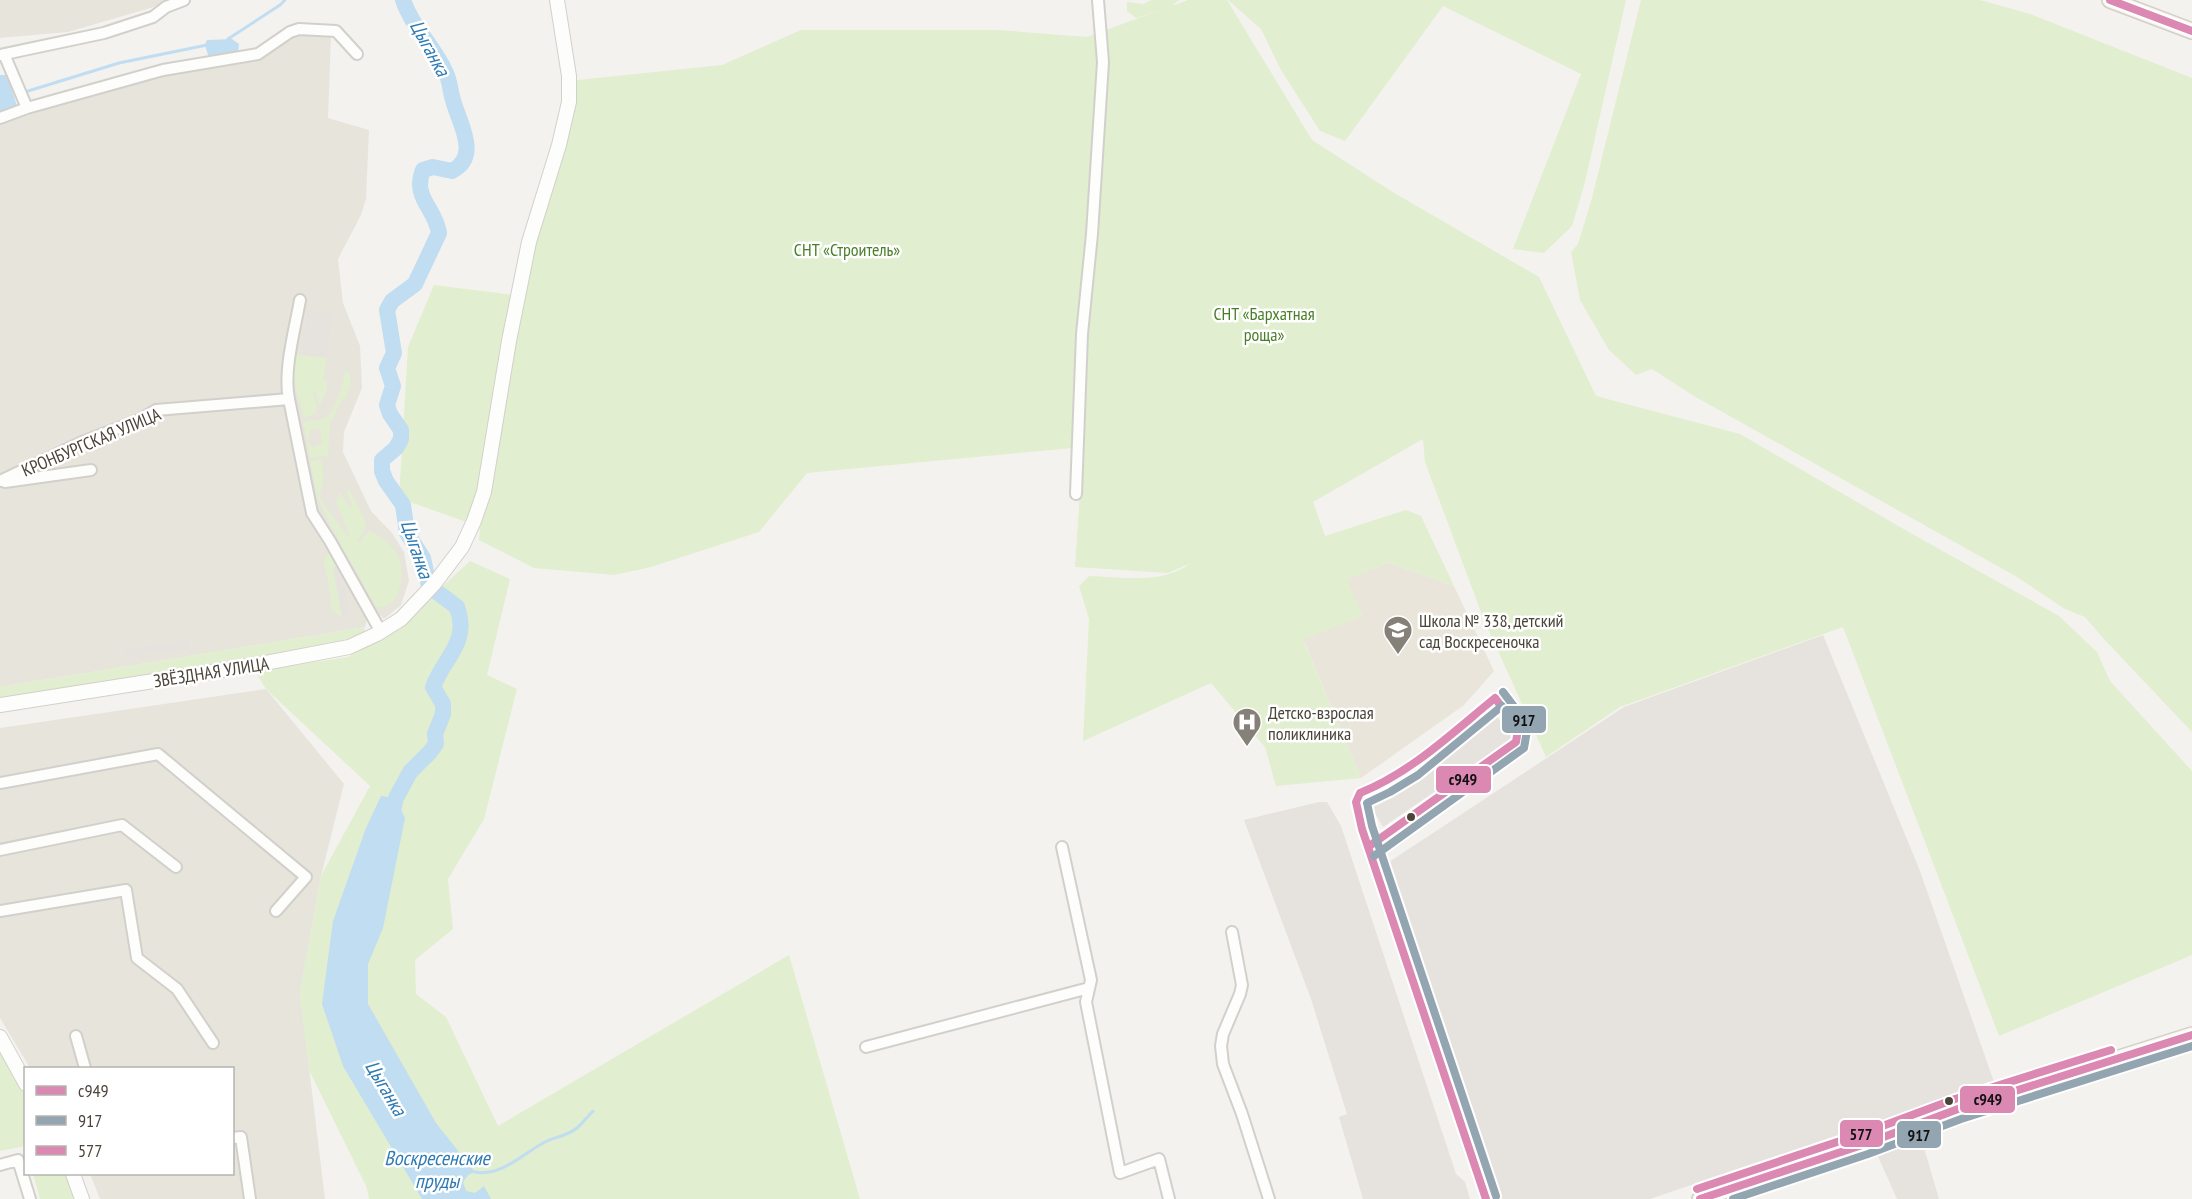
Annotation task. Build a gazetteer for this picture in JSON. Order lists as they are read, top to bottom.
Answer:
{
  "streets": {
    "street": ["КРОНБУРГСКАЯ УЛИЦА", "ЗВЁЗДНАЯ УЛИЦА"]
  },
  "water": ["Цыганка", "Воскресенские пруды"],
  "parks": ["СНТ «Строитель»", "СНТ «Бархатная роща»"],
  "places": {
    "school or university": ["Школа № 338, детский сад Воскресеночка"],
    "hospital": ["Детско-взрослая поликлиника"]
  },
  "lines": ["transit line с949", "transit line 917", "transit line 577"],
  "legend": ["с949", "917", "577"]
}
